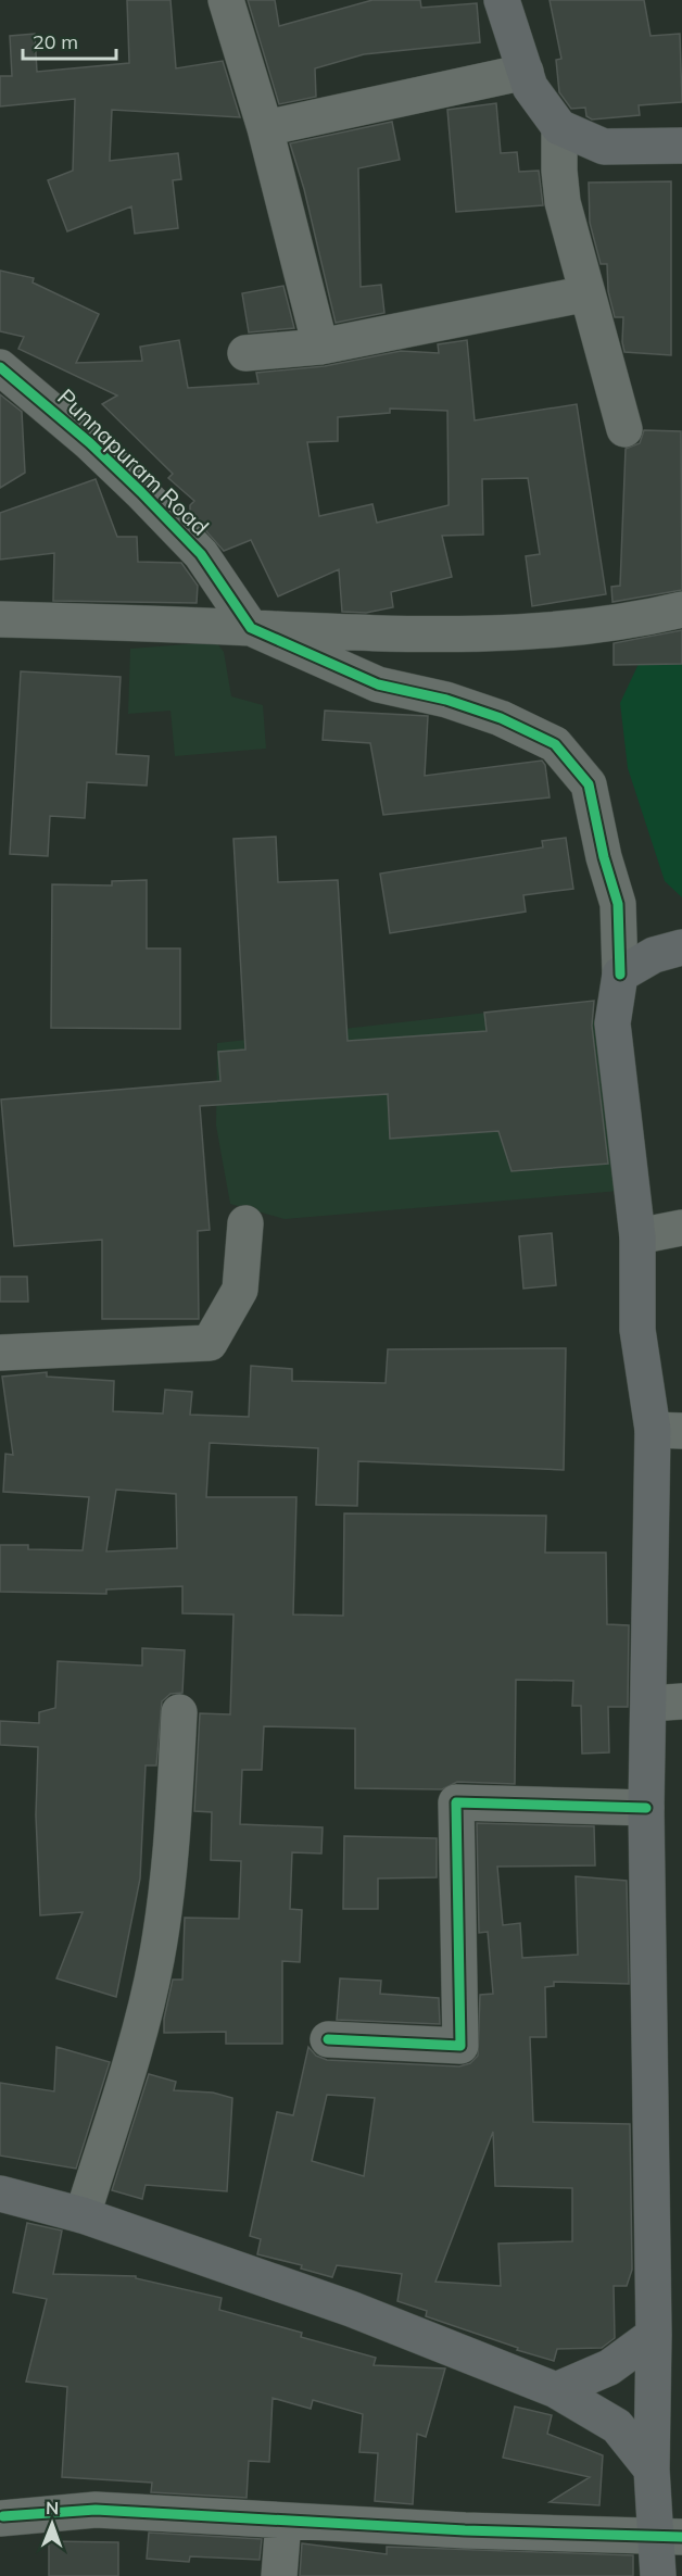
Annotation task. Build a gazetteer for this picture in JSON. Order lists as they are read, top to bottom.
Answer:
{
  "streets": {
    "street": ["Punnapuram Road"]
  },
  "scale_bar": "20 m",
  "north": "top"
}
